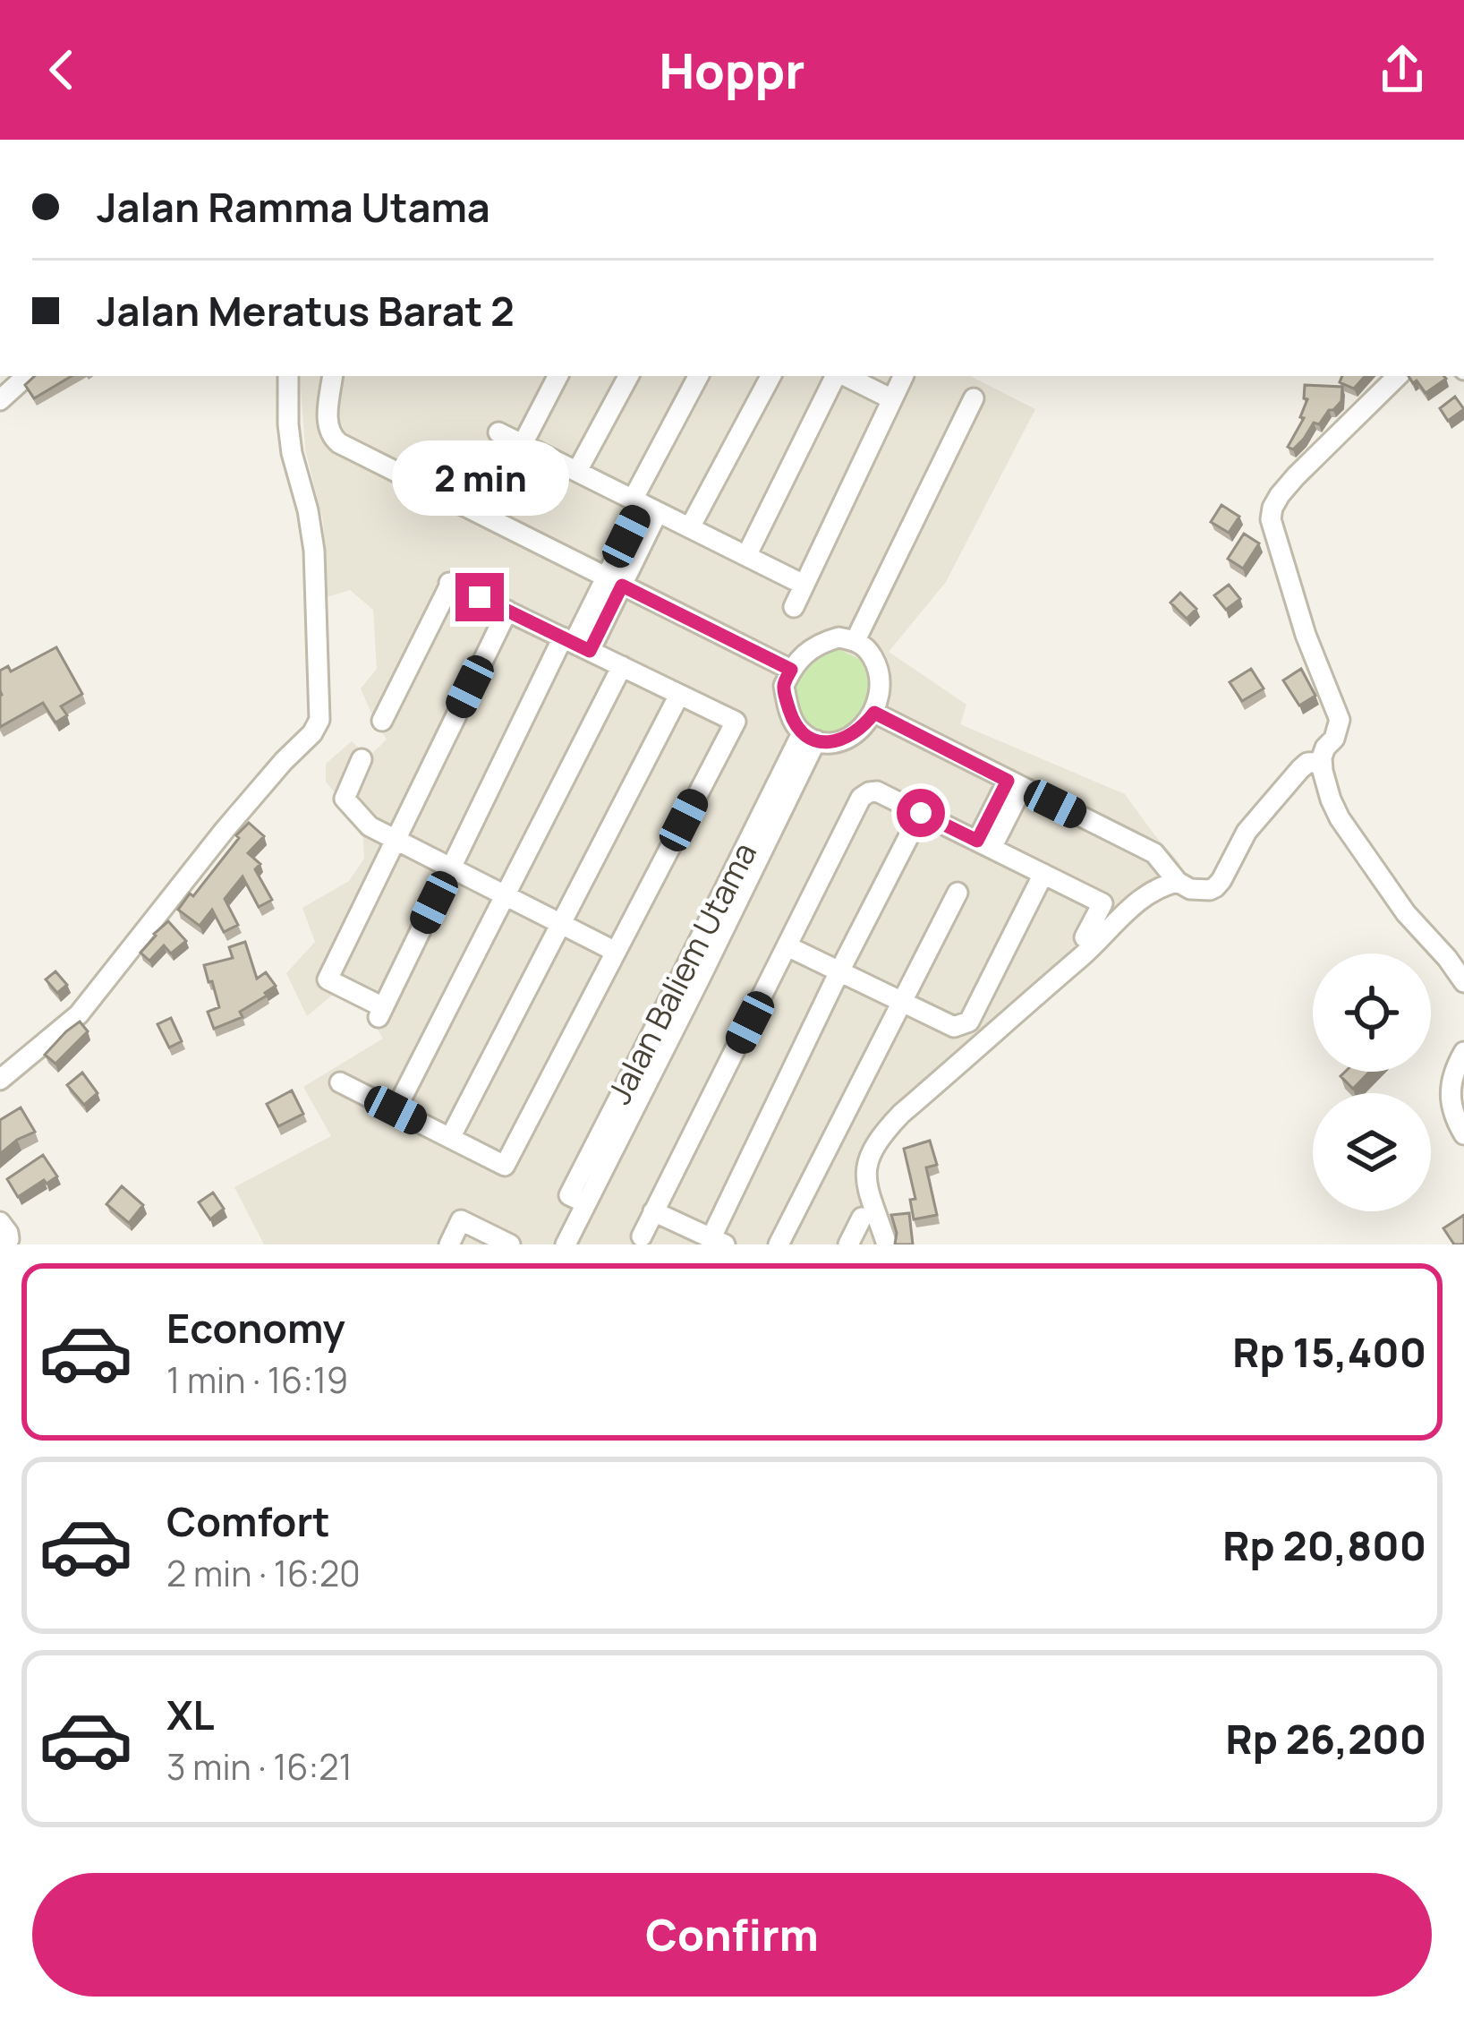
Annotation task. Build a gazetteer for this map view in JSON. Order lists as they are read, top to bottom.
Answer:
{
  "streets": {
    "street": ["Jalan Baliem Utama"]
  },
  "page": {
    "header": "Hoppr",
    "banner": ["Jalan Ramma Utama", "Jalan Meratus Barat 2"],
    "bubble": "2 min",
    "list": [
      {
        "name": "Economy",
        "note": "1 min · 16:19",
        "value": "Rp 15,400"
      },
      {
        "name": "Comfort",
        "note": "2 min · 16:20",
        "value": "Rp 20,800"
      },
      {
        "name": "XL",
        "note": "3 min · 16:21",
        "value": "Rp 26,200"
      }
    ],
    "buttons": "Confirm"
  }
}
